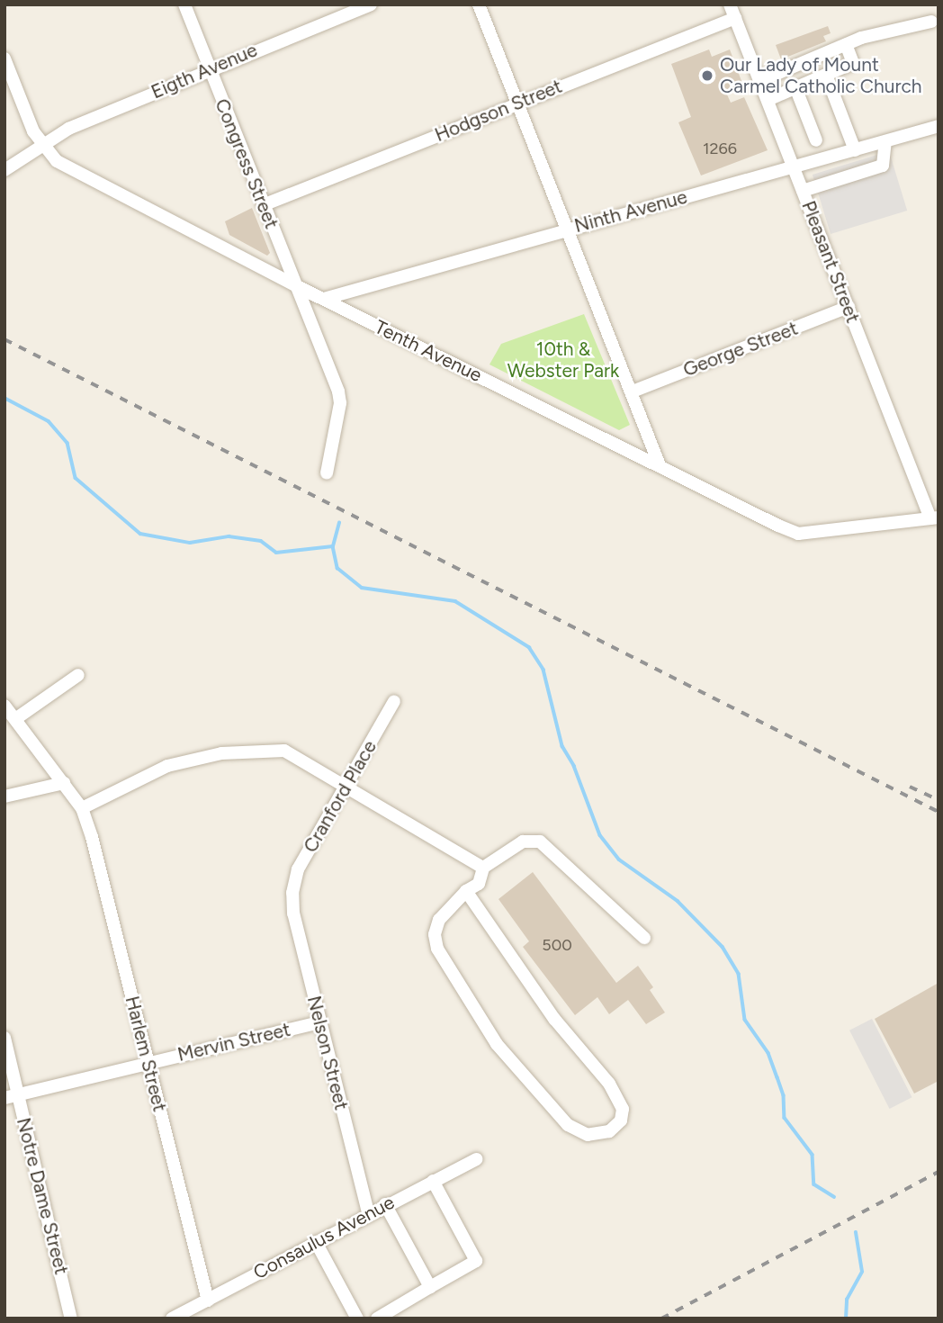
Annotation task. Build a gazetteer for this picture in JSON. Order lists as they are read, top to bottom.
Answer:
{
  "streets": {
    "street": [
      "Eigth Avenue",
      "Hodgson Street",
      "Congress Street",
      "Ninth Avenue",
      "Pleasant Street",
      "George Street",
      "Tenth Avenue",
      "Cranford Place",
      "Mervin Street",
      "Nelson Street",
      "Harlem Street",
      "Notre Dame Street",
      "Consaulus Avenue"
    ]
  },
  "crossings": [
    ["Eigth Avenue", "Congress Street"],
    ["Eigth Avenue", "Tenth Avenue"],
    ["Hodgson Street", "Congress Street"],
    ["Hodgson Street", "Pleasant Street"],
    ["Congress Street", "Tenth Avenue"],
    ["Ninth Avenue", "Pleasant Street"],
    ["Ninth Avenue", "Tenth Avenue"],
    ["Pleasant Street", "George Street"],
    ["Pleasant Street", "Tenth Avenue"],
    ["Cranford Place", "Nelson Street"],
    ["Mervin Street", "Nelson Street"],
    ["Mervin Street", "Harlem Street"],
    ["Mervin Street", "Notre Dame Street"],
    ["Nelson Street", "Consaulus Avenue"],
    ["Harlem Street", "Consaulus Avenue"]
  ],
  "parks": ["10th & Webster Park"],
  "places": ["Our Lady of Mount Carmel Catholic Church"],
  "house_numbers": ["1266", "500"]
}
